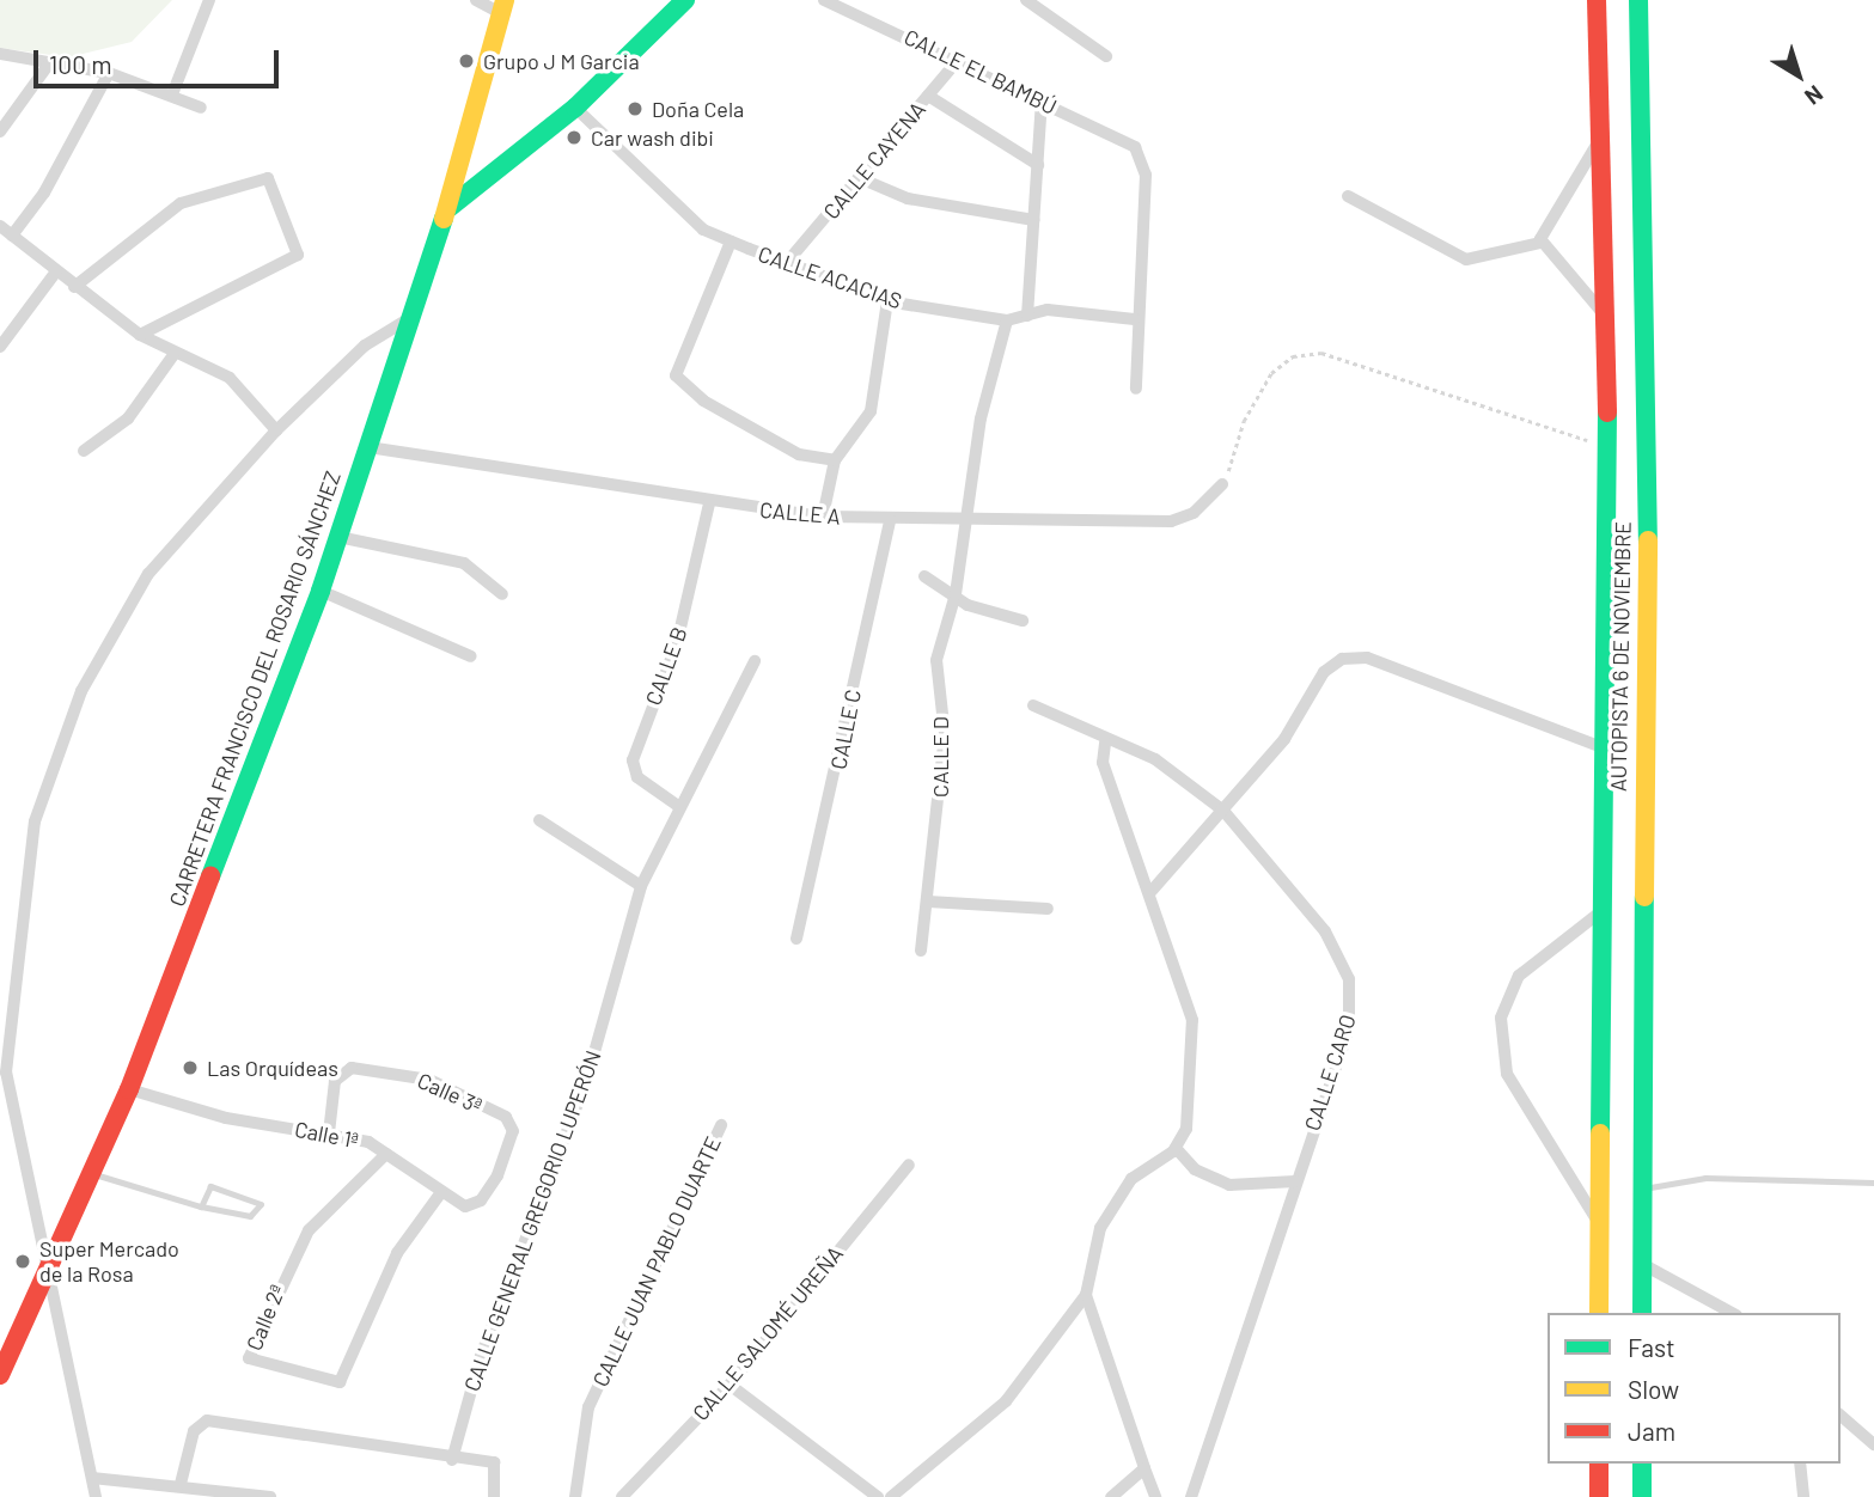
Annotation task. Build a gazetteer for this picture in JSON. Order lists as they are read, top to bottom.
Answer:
{
  "streets": {
    "main road": ["AUTOPISTA 6 DE NOVIEMBRE", "CARRETERA FRANCISCO DEL ROSARIO SÁNCHEZ"],
    "street": [
      "CALLE EL BAMBÚ",
      "CALLE CAYENA",
      "CALLE ACACIAS",
      "CALLE A",
      "CALLE B",
      "CALLE C",
      "CALLE D",
      "CALLE CARO",
      "Calle 3ª",
      "Calle 1ª",
      "CALLE GENERAL GREGORIO LUPERÓN",
      "CALLE JUAN PABLO DUARTE",
      "Calle 2ª",
      "CALLE SALOMÉ UREÑA"
    ]
  },
  "crossings": [
    ["CALLE EL BAMBÚ", "CALLE CAYENA"],
    ["CALLE EL BAMBÚ", "CALLE ACACIAS"],
    ["CALLE CAYENA", "CALLE ACACIAS"],
    ["CALLE ACACIAS", "CALLE D"],
    ["CALLE A", "CALLE B"],
    ["CALLE A", "CARRETERA FRANCISCO DEL ROSARIO SÁNCHEZ"],
    ["CALLE A", "CALLE C"],
    ["CALLE A", "CALLE D"],
    ["CALLE B", "CALLE GENERAL GREGORIO LUPERÓN"],
    ["CARRETERA FRANCISCO DEL ROSARIO SÁNCHEZ", "Calle 1ª"],
    ["Calle 3ª", "Calle 1ª"],
    ["Calle 1ª", "Calle 2ª"]
  ],
  "places": [
    "Grupo J M Garcia",
    "Doña Cela",
    "Car wash dibi",
    "Las Orquídeas",
    "Super Mercado de la Rosa"
  ],
  "legend": ["Fast", "Slow", "Jam"],
  "scale_bar": "100 m",
  "north": "bottom right"
}
